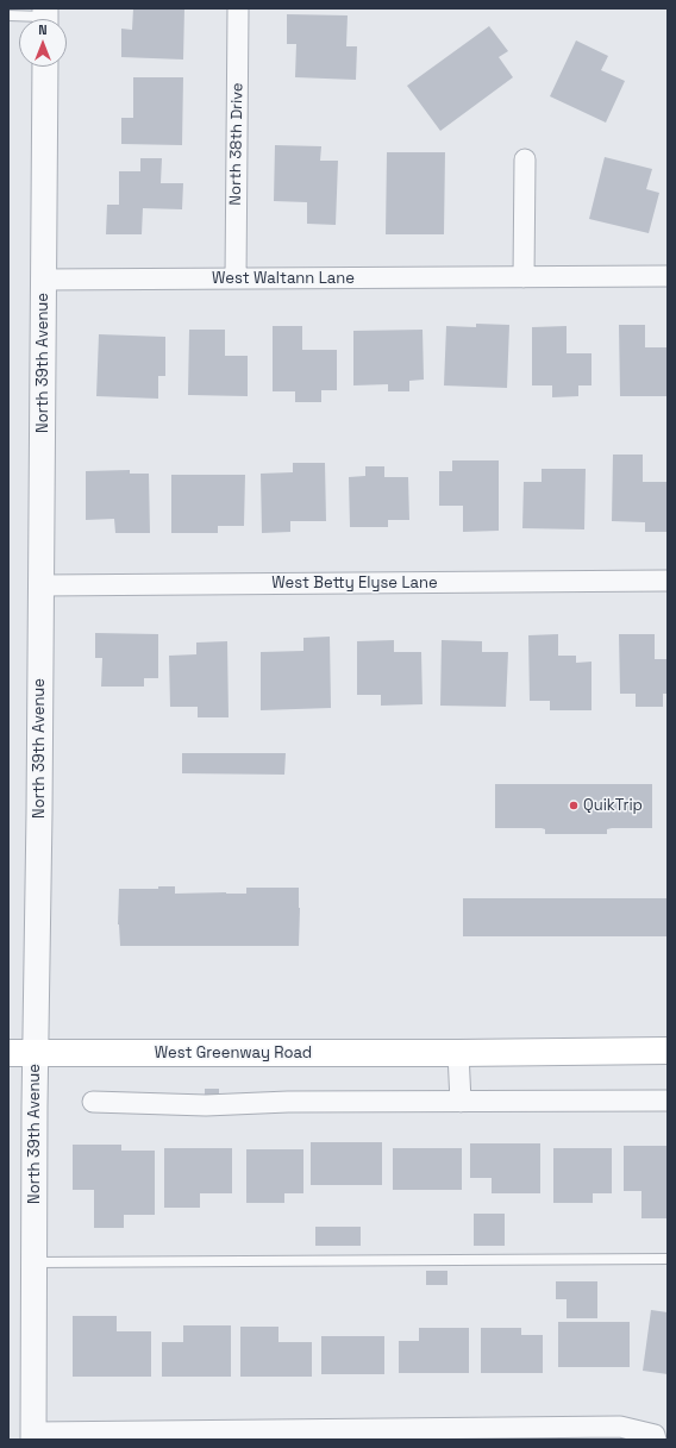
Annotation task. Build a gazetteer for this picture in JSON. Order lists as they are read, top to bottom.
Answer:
{
  "streets": {
    "main road": ["West Greenway Road"],
    "street": [
      "North 38th Drive",
      "West Waltann Lane",
      "North 39th Avenue",
      "West Betty Elyse Lane"
    ]
  },
  "crossings": [
    ["North 38th Drive", "West Waltann Lane"],
    ["West Waltann Lane", "North 39th Avenue"],
    ["North 39th Avenue", "West Betty Elyse Lane"],
    ["North 39th Avenue", "West Greenway Road"]
  ],
  "places": ["QuikTrip"],
  "north": "top"
}
